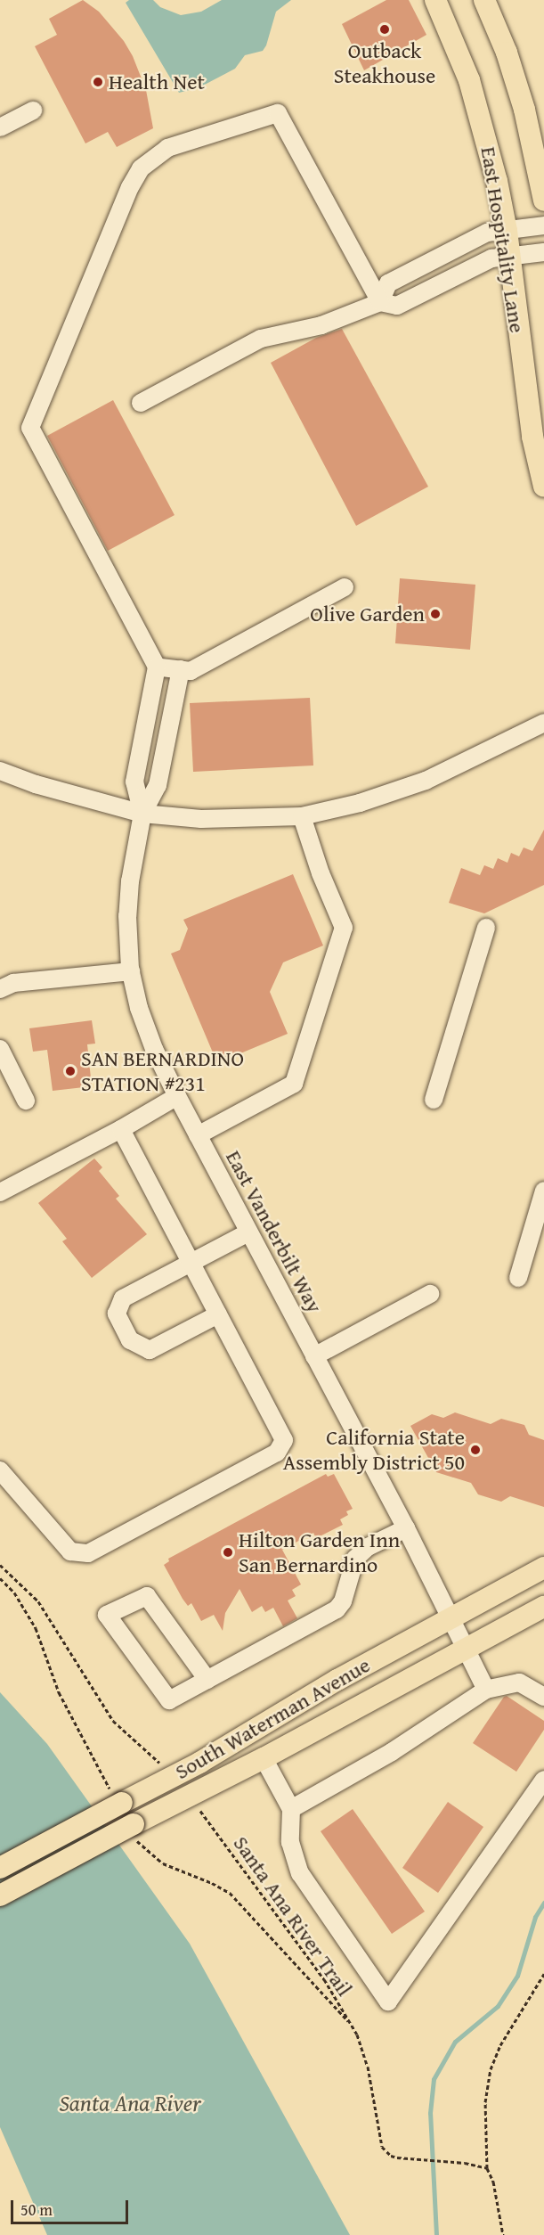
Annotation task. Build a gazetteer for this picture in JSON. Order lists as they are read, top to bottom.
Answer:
{
  "streets": {
    "main road": ["East Hospitality Lane", "South Waterman Avenue"],
    "street": ["East Vanderbilt Way"],
    "path": ["Santa Ana River Trail"]
  },
  "crossings": [
    ["East Vanderbilt Way", "South Waterman Avenue"]
  ],
  "water": ["Santa Ana River"],
  "places": [
    "Outback Steakhouse",
    "Health Net",
    "Olive Garden",
    "SAN BERNARDINO STATION #231",
    "California State Assembly District 50",
    "Hilton Garden Inn San Bernardino"
  ],
  "scale_bar": "50 m"
}
